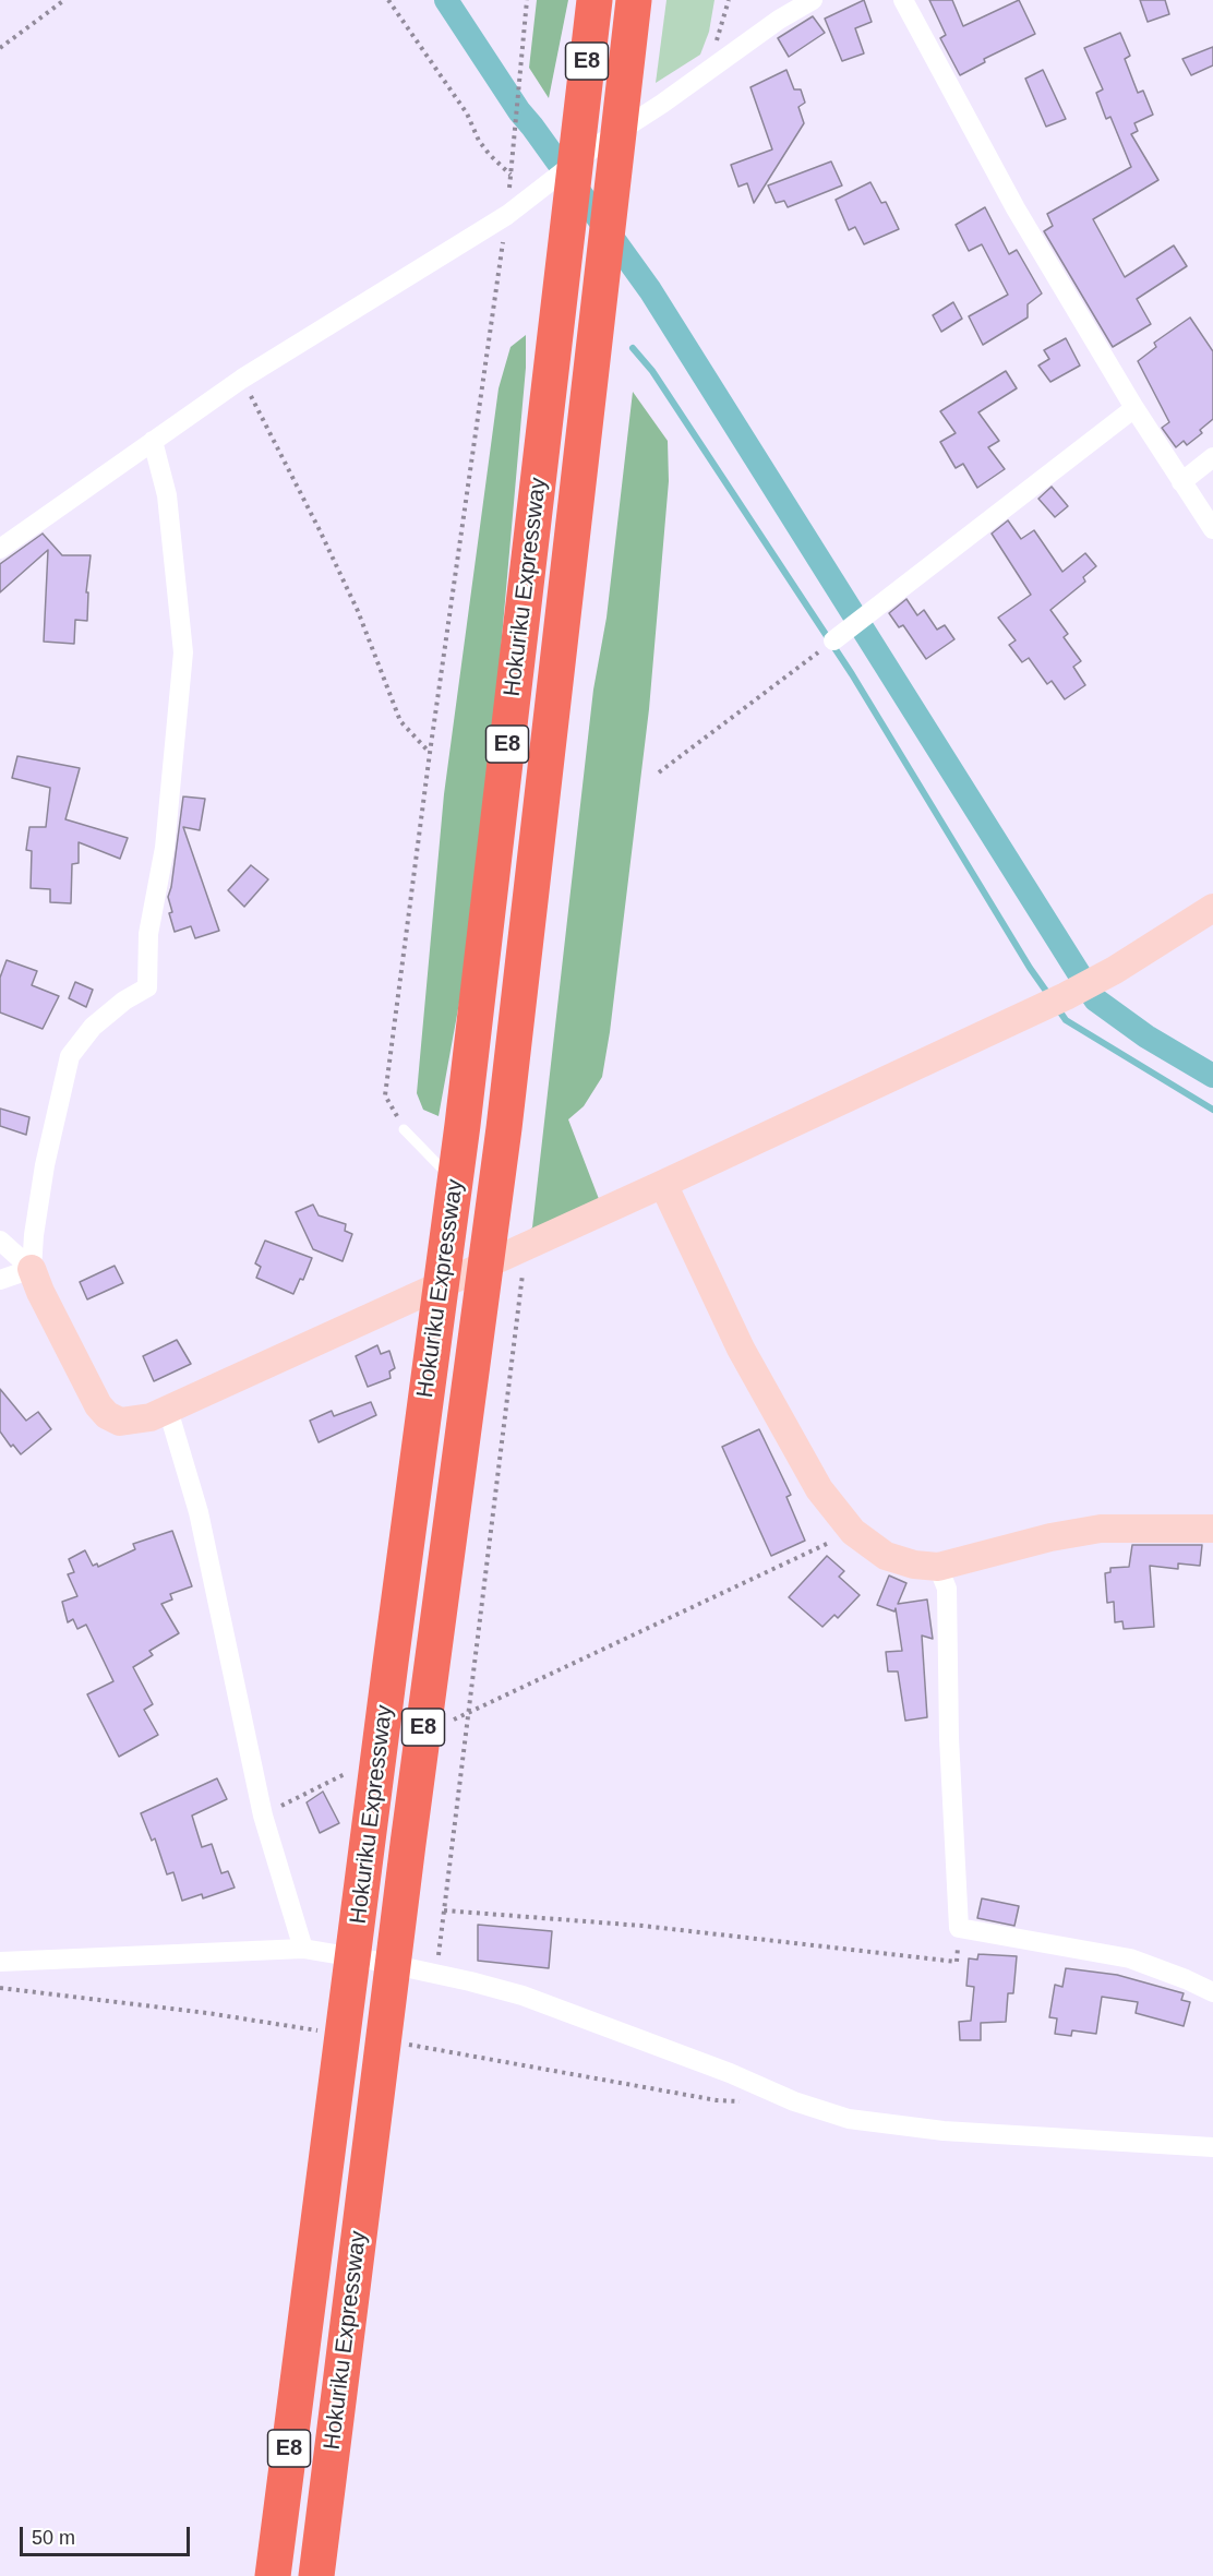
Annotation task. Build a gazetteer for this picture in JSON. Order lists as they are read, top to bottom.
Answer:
{
  "streets": {
    "highway": ["E8", "Hokuriku Expressway"]
  },
  "scale_bar": "50 m"
}
